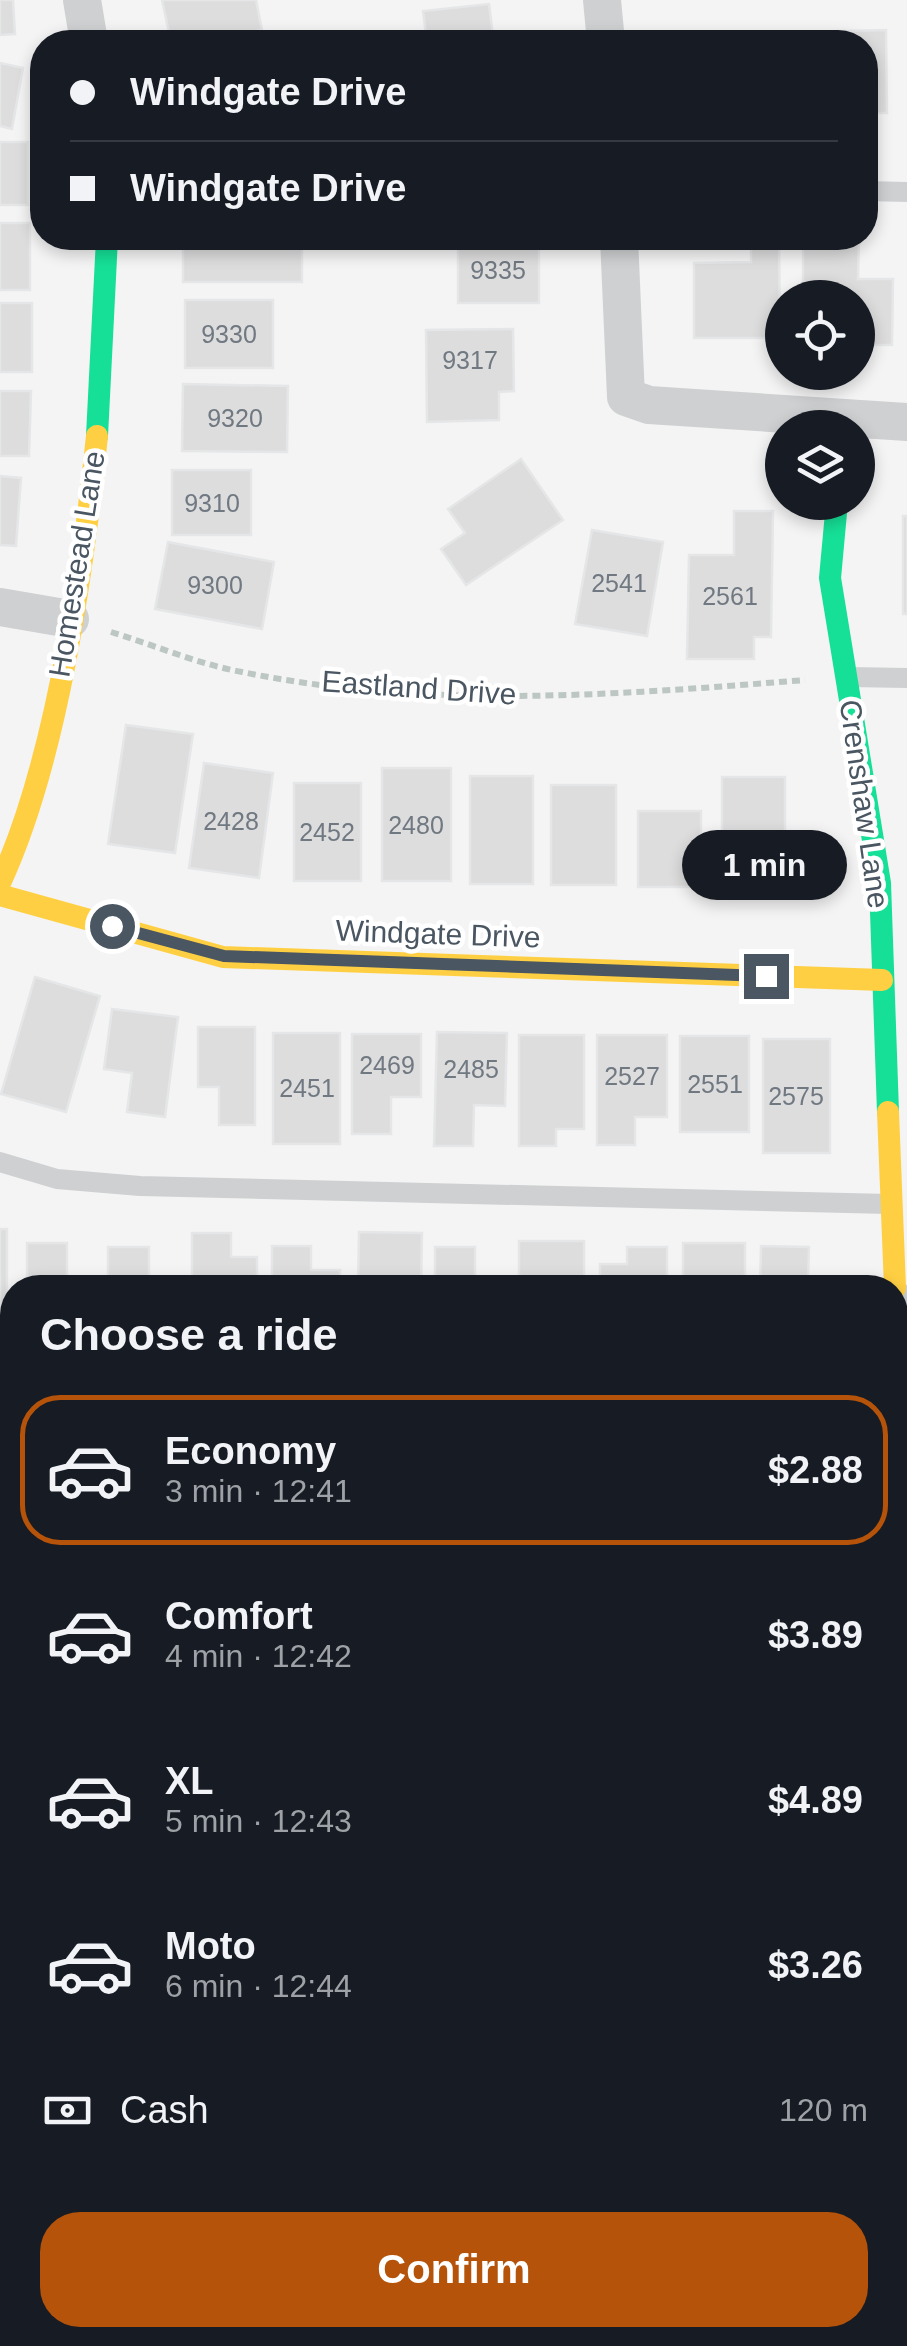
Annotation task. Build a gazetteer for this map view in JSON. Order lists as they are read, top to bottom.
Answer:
{
  "streets": {
    "street": ["Homestead Lane", "Crenshaw Lane", "Windgate Drive"],
    "path": ["Eastland Drive"]
  },
  "crossings": [
    ["Homestead Lane", "Eastland Drive"],
    ["Eastland Drive", "Crenshaw Lane"],
    ["Crenshaw Lane", "Windgate Drive"]
  ],
  "house_numbers": [
    "9335",
    "9330",
    "9317",
    "9320",
    "9310",
    "2541",
    "9300",
    "2561",
    "2428",
    "2480",
    "2452",
    "2469",
    "2485",
    "2527",
    "2551",
    "2451",
    "2575"
  ],
  "page": {
    "banner": ["Windgate Drive", "Windgate Drive"],
    "bubble": "1 min",
    "heading": "Choose a ride",
    "list": [
      {
        "name": "Economy",
        "note": "3 min · 12:41",
        "value": "$2.88"
      },
      {
        "name": "Comfort",
        "note": "4 min · 12:42",
        "value": "$3.89"
      },
      {
        "name": "XL",
        "note": "5 min · 12:43",
        "value": "$4.89"
      },
      {
        "name": "Moto",
        "note": "6 min · 12:44",
        "value": "$3.26"
      }
    ],
    "pay": ["Cash", "120 m"],
    "buttons": "Confirm"
  }
}
